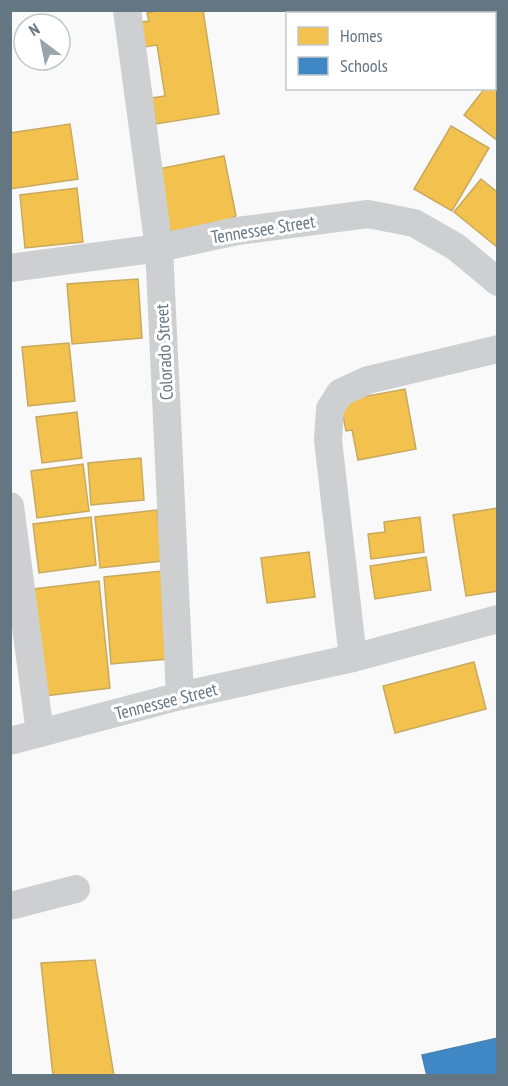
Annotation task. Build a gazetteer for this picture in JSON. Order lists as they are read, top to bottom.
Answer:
{
  "streets": {
    "street": ["Tennessee Street", "Colorado Street"]
  },
  "crossings": [
    ["Tennessee Street", "Colorado Street"]
  ],
  "legend": ["Homes", "Schools"],
  "north": "top left"
}
